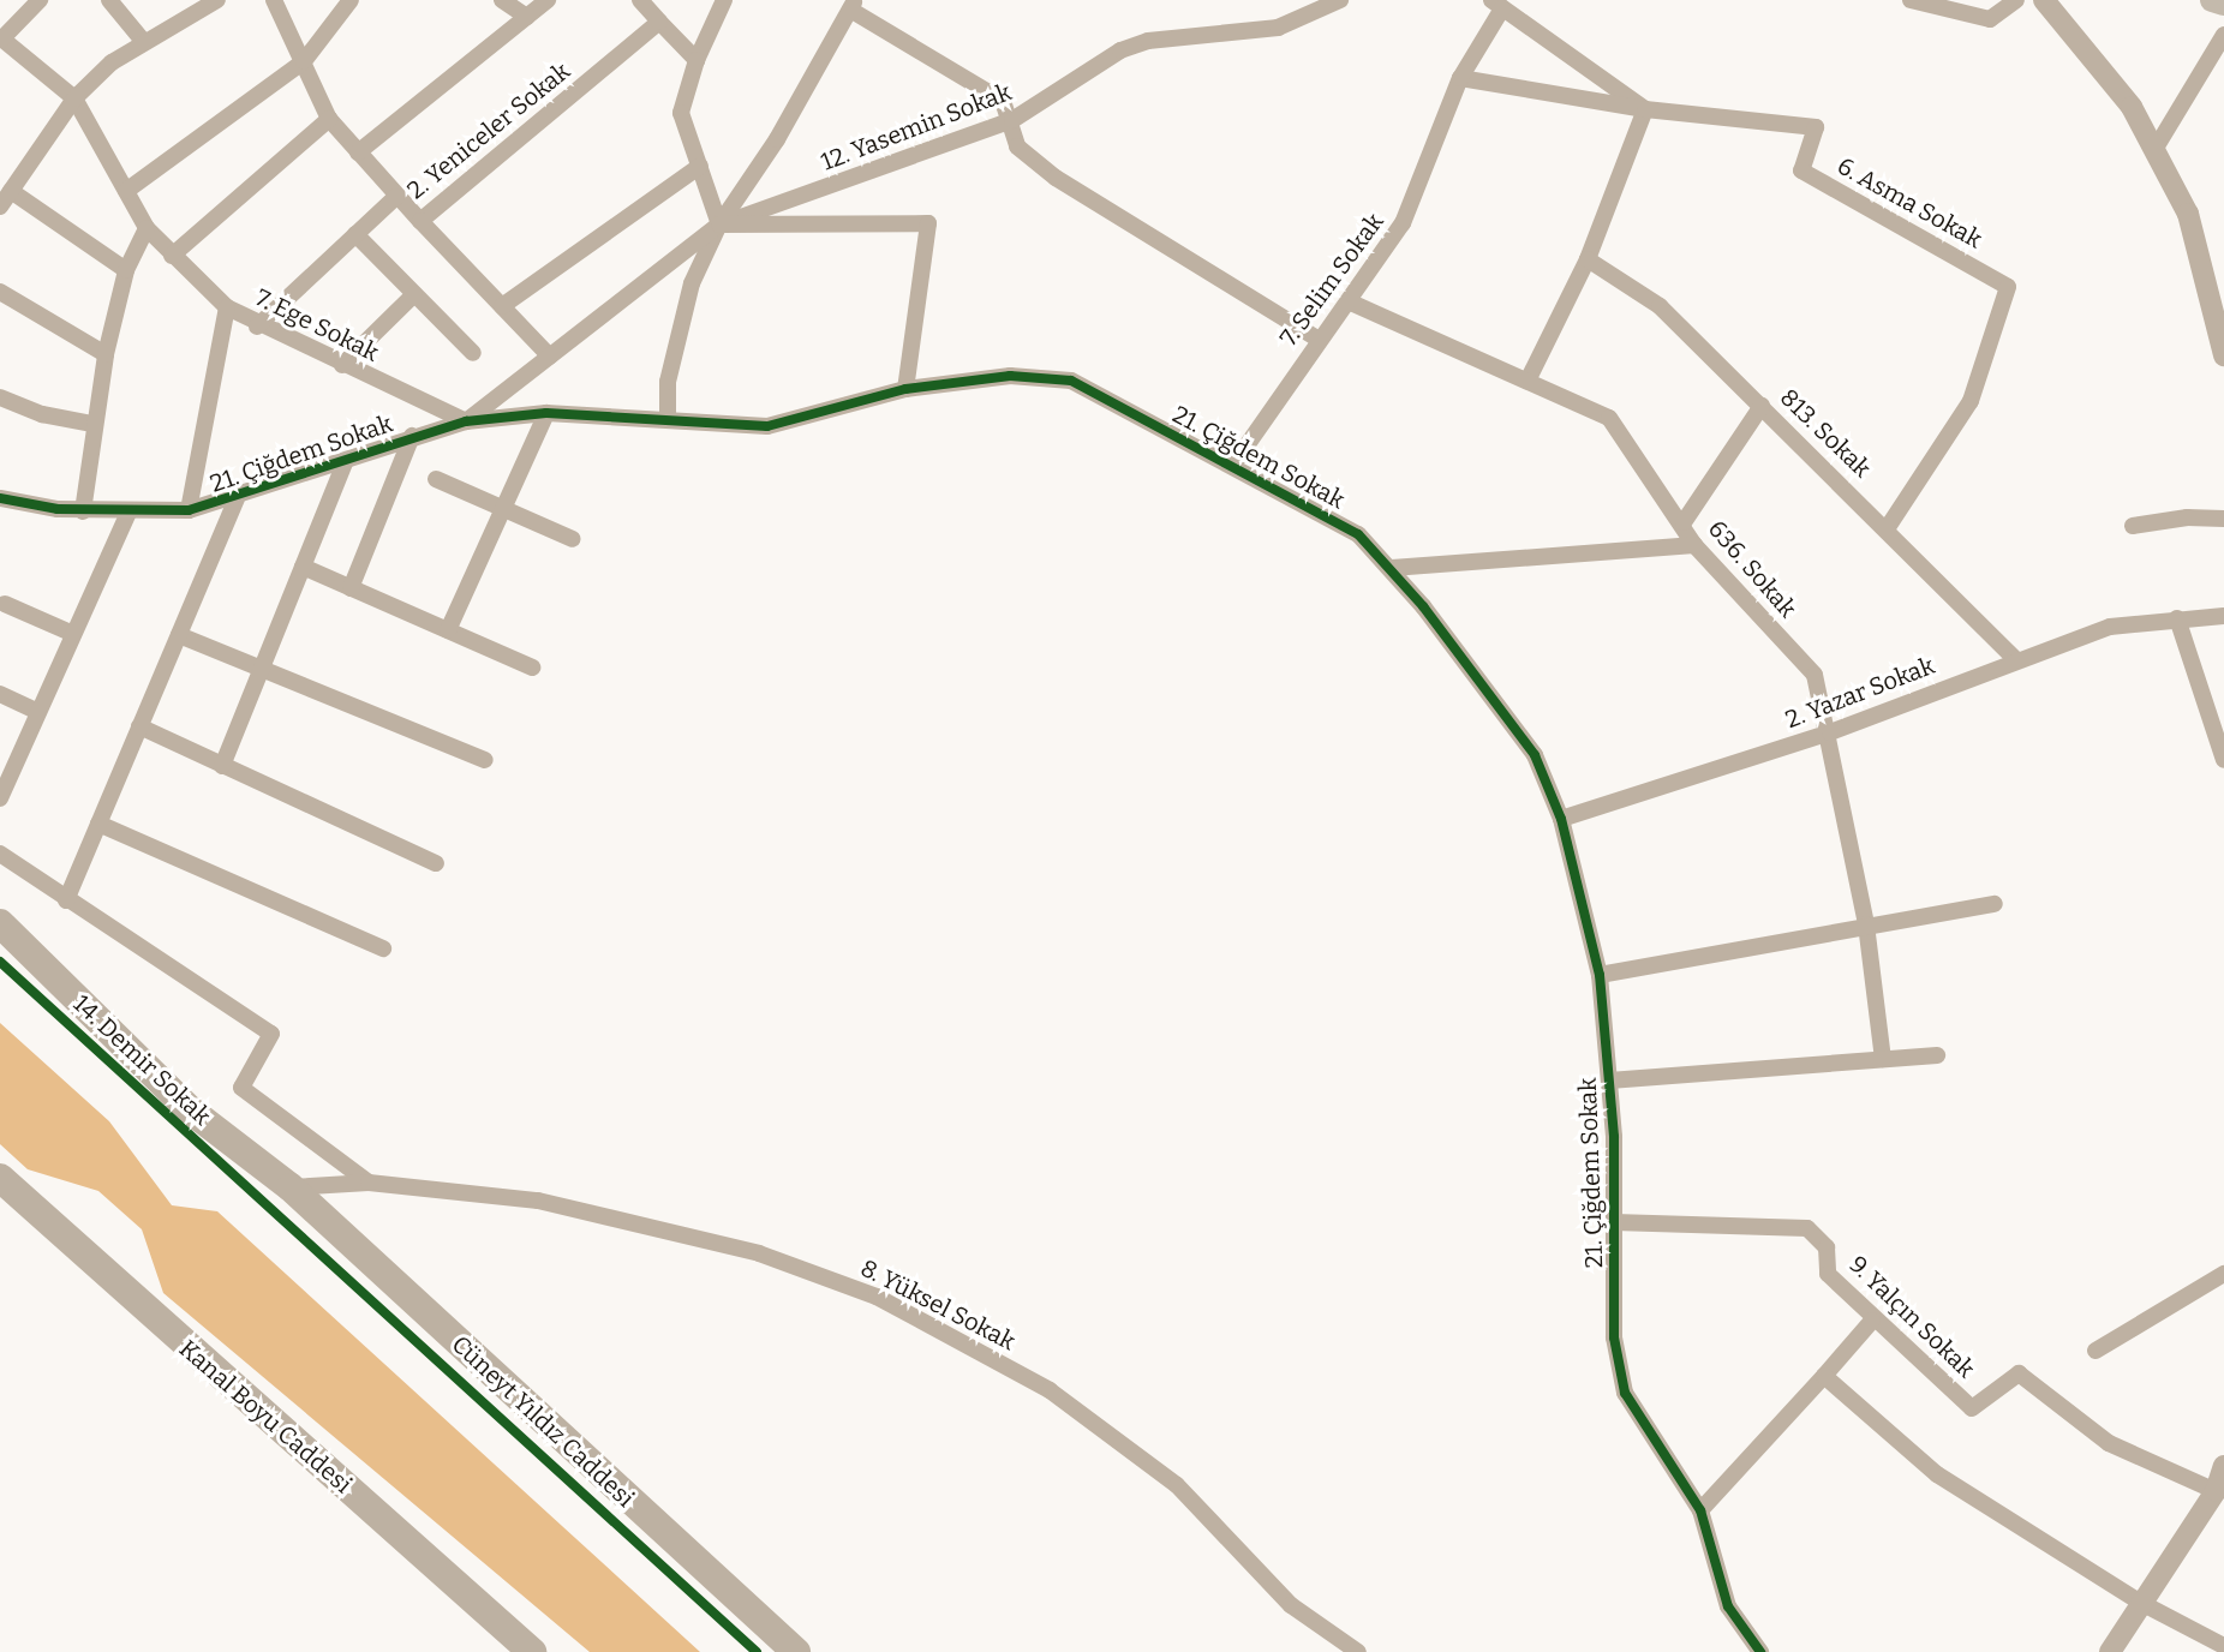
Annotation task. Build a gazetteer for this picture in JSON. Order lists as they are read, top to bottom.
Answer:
{
  "streets": {
    "main road": ["14. Demir Sokak", "Kanal Boyu Caddesi", "Cüneyt Yıldız Caddesi"],
    "street": [
      "12. Yasemin Sokak",
      "2. Yeniceler Sokak",
      "6. Asma Sokak",
      "7. Selim Sokak",
      "7. Ege Sokak",
      "813. Sokak",
      "21. Çiğdem Sokak",
      "636. Sokak",
      "2. Yazar Sokak",
      "8. Yüksel Sokak",
      "9. Yalçın Sokak"
    ]
  },
  "crossings": [
    ["6. Asma Sokak", "7. Selim Sokak"],
    ["6. Asma Sokak", "813. Sokak"],
    ["7. Selim Sokak", "21. Çiğdem Sokak"],
    ["7. Selim Sokak", "636. Sokak"],
    ["7. Ege Sokak", "21. Çiğdem Sokak"],
    ["813. Sokak", "2. Yazar Sokak"],
    ["21. Çiğdem Sokak", "2. Yazar Sokak"],
    ["21. Çiğdem Sokak", "9. Yalçın Sokak"],
    ["636. Sokak", "2. Yazar Sokak"],
    ["14. Demir Sokak", "8. Yüksel Sokak"],
    ["14. Demir Sokak", "Cüneyt Yıldız Caddesi"],
    ["8. Yüksel Sokak", "Cüneyt Yıldız Caddesi"]
  ]
}
